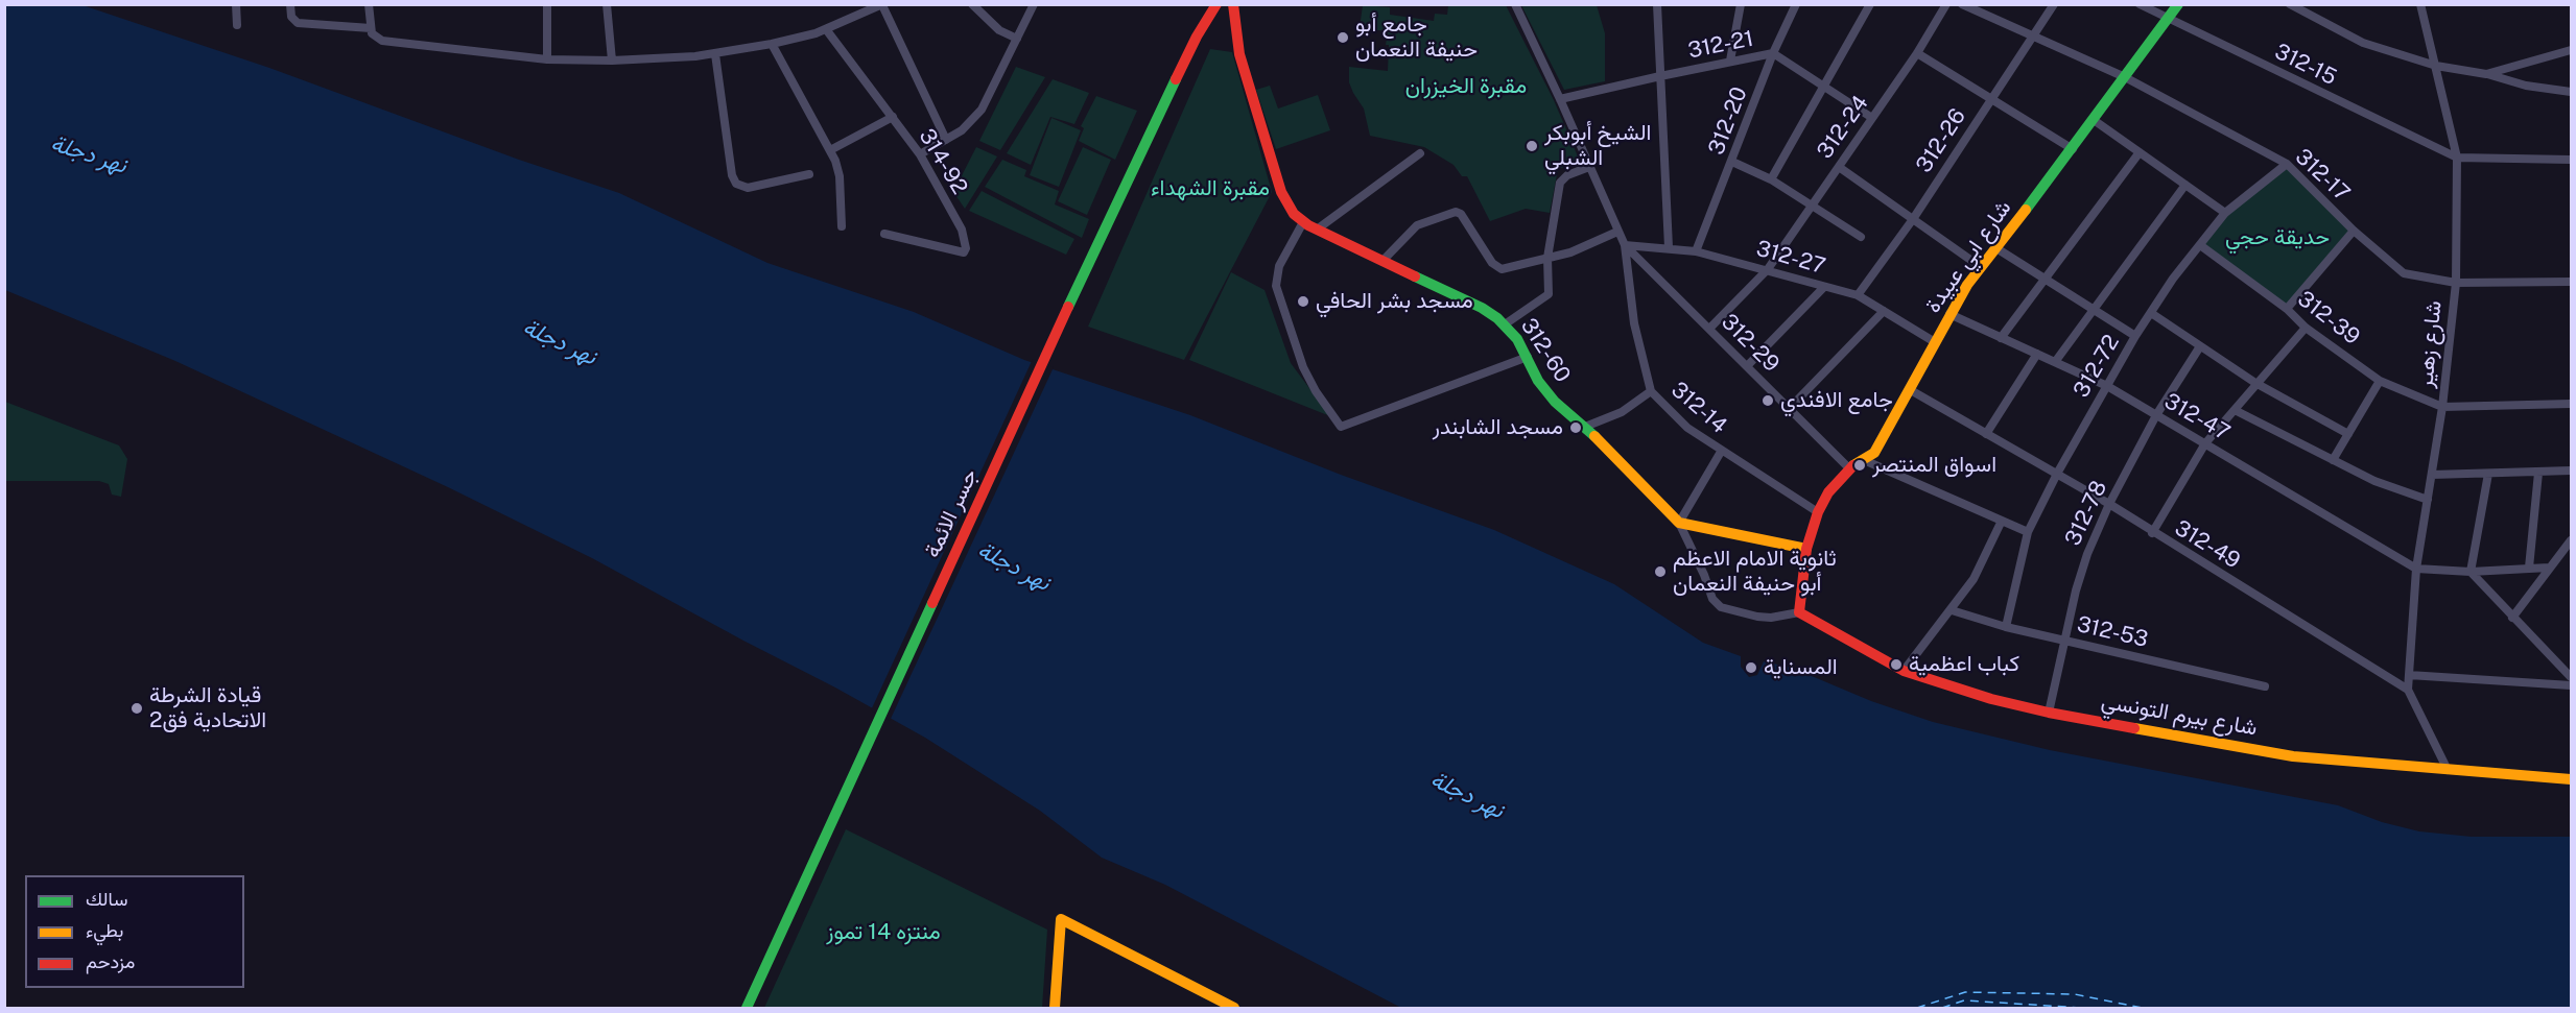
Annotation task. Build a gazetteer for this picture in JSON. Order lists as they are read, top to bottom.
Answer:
{
  "streets": {
    "street": [
      "312-21",
      "312-15",
      "312-20",
      "312-24",
      "312-26",
      "314-92",
      "312-17",
      "شارع ابي عبيدة",
      "312-27",
      "312-39",
      "312-29",
      "شارع زهير",
      "312-60",
      "312-72",
      "312-14",
      "312-47",
      "جسر الائمة",
      "312-78",
      "312-49",
      "312-53",
      "شارع بيرم التونسي"
    ]
  },
  "crossings": [
    ["312-21", "312-20"],
    ["312-21", "312-24"],
    ["312-15", "شارع ابي عبيدة"],
    ["312-15", "شارع زهير"],
    ["312-20", "312-27"],
    ["312-24", "312-27"],
    ["312-24", "312-29"],
    ["312-26", "312-17"],
    ["312-26", "312-27"],
    ["312-17", "شارع ابي عبيدة"],
    ["312-17", "شارع زهير"],
    ["312-17", "312-72"],
    ["شارع ابي عبيدة", "312-27"],
    ["شارع ابي عبيدة", "312-29"],
    ["شارع ابي عبيدة", "312-14"],
    ["شارع ابي عبيدة", "312-47"],
    ["شارع ابي عبيدة", "312-49"],
    ["شارع ابي عبيدة", "شارع بيرم التونسي"],
    ["312-27", "312-29"],
    ["312-27", "312-14"],
    ["312-39", "شارع زهير"],
    ["312-39", "312-72"],
    ["312-29", "312-14"],
    ["شارع زهير", "312-47"],
    ["شارع زهير", "312-49"],
    ["312-72", "312-47"],
    ["312-72", "312-49"],
    ["312-72", "312-53"],
    ["312-47", "312-78"],
    ["312-78", "312-49"],
    ["312-78", "312-53"],
    ["312-78", "شارع بيرم التونسي"]
  ],
  "water": ["نهر دجلة"],
  "parks": [
    "مقبرة الخيزران",
    "مقبرة الشهداء",
    "حديقة حجي",
    "منتزه 14 تموز"
  ],
  "places": [
    "جامع أبو حنيفة النعمان",
    "الشيخ أبوبكر الشبلي",
    "مسجد بشر الحافي",
    "جامع الافندي",
    "مسجد الشابندر",
    "اسواق المنتصر",
    "ثانوية الامام الاعظم أبو حنيفة النعمان",
    "كباب اعظمية",
    "المسناية",
    "قيادة الشرطة الاتحادية فق2"
  ],
  "legend": ["سالك", "بطيء", "مزدحم"]
}
